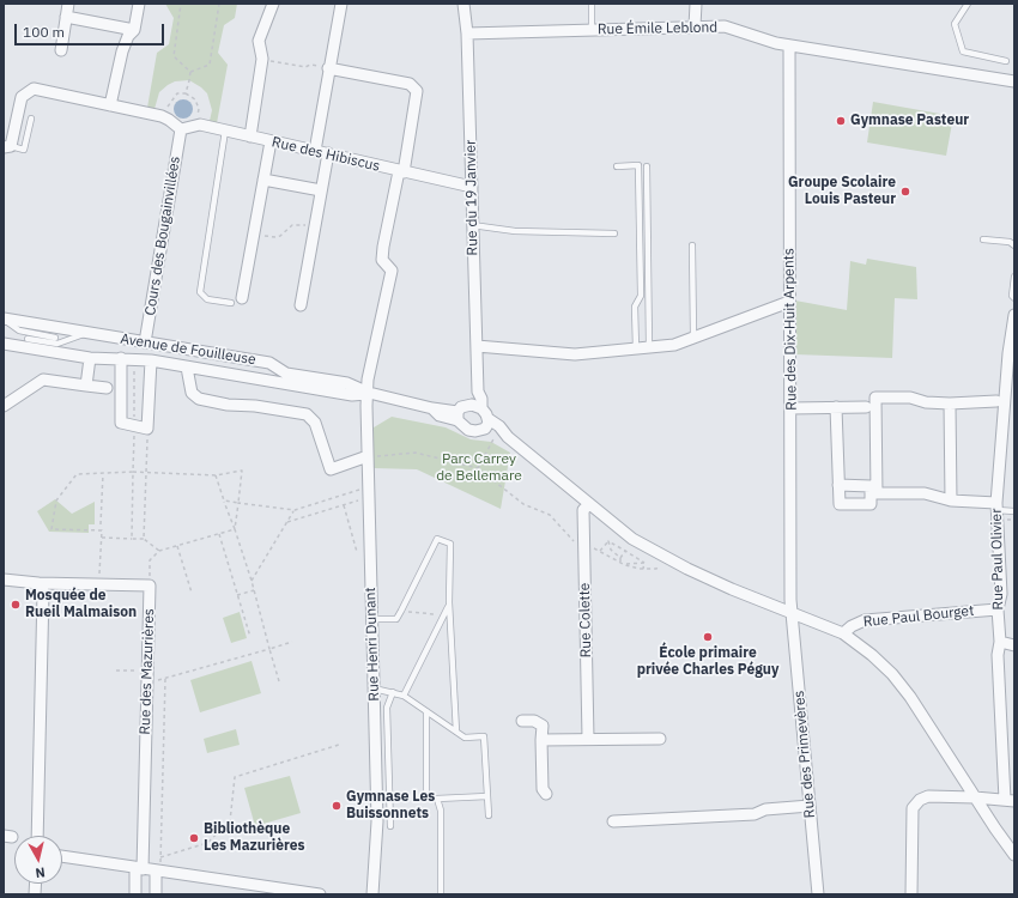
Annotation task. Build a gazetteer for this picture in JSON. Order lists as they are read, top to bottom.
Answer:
{
  "streets": {
    "street": [
      "Rue Émile Leblond",
      "Rue des Hibiscus",
      "Rue du 19 Janvier",
      "Cours des Bougainvillées",
      "Rue des Dix-Huit Arpents",
      "Avenue de Fouilleuse",
      "Rue Paul Olivier",
      "Rue Paul Bourget",
      "Rue Colette",
      "Rue Henri Dunant",
      "Rue des Mazurières",
      "Rue des Primevères"
    ]
  },
  "crossings": [
    ["Rue Émile Leblond", "Rue du 19 Janvier"],
    ["Rue Émile Leblond", "Rue des Dix-Huit Arpents"],
    ["Rue des Hibiscus", "Rue du 19 Janvier"],
    ["Rue des Hibiscus", "Cours des Bougainvillées"],
    ["Rue des Hibiscus", "Rue Henri Dunant"],
    ["Rue du 19 Janvier", "Avenue de Fouilleuse"],
    ["Cours des Bougainvillées", "Avenue de Fouilleuse"],
    ["Rue des Dix-Huit Arpents", "Rue des Primevères"],
    ["Avenue de Fouilleuse", "Rue Henri Dunant"],
    ["Rue Paul Olivier", "Rue Paul Bourget"]
  ],
  "parks": ["Parc Carrey de Bellemare"],
  "places": [
    "Gymnase Pasteur",
    "Groupe Scolaire Louis Pasteur",
    "Mosquée de Rueil Malmaison",
    "École primaire privée Charles Péguy",
    "Gymnase Les Buissonnets",
    "Bibliothèque Les Mazurières"
  ],
  "scale_bar": "100 m",
  "north": "bottom"
}
